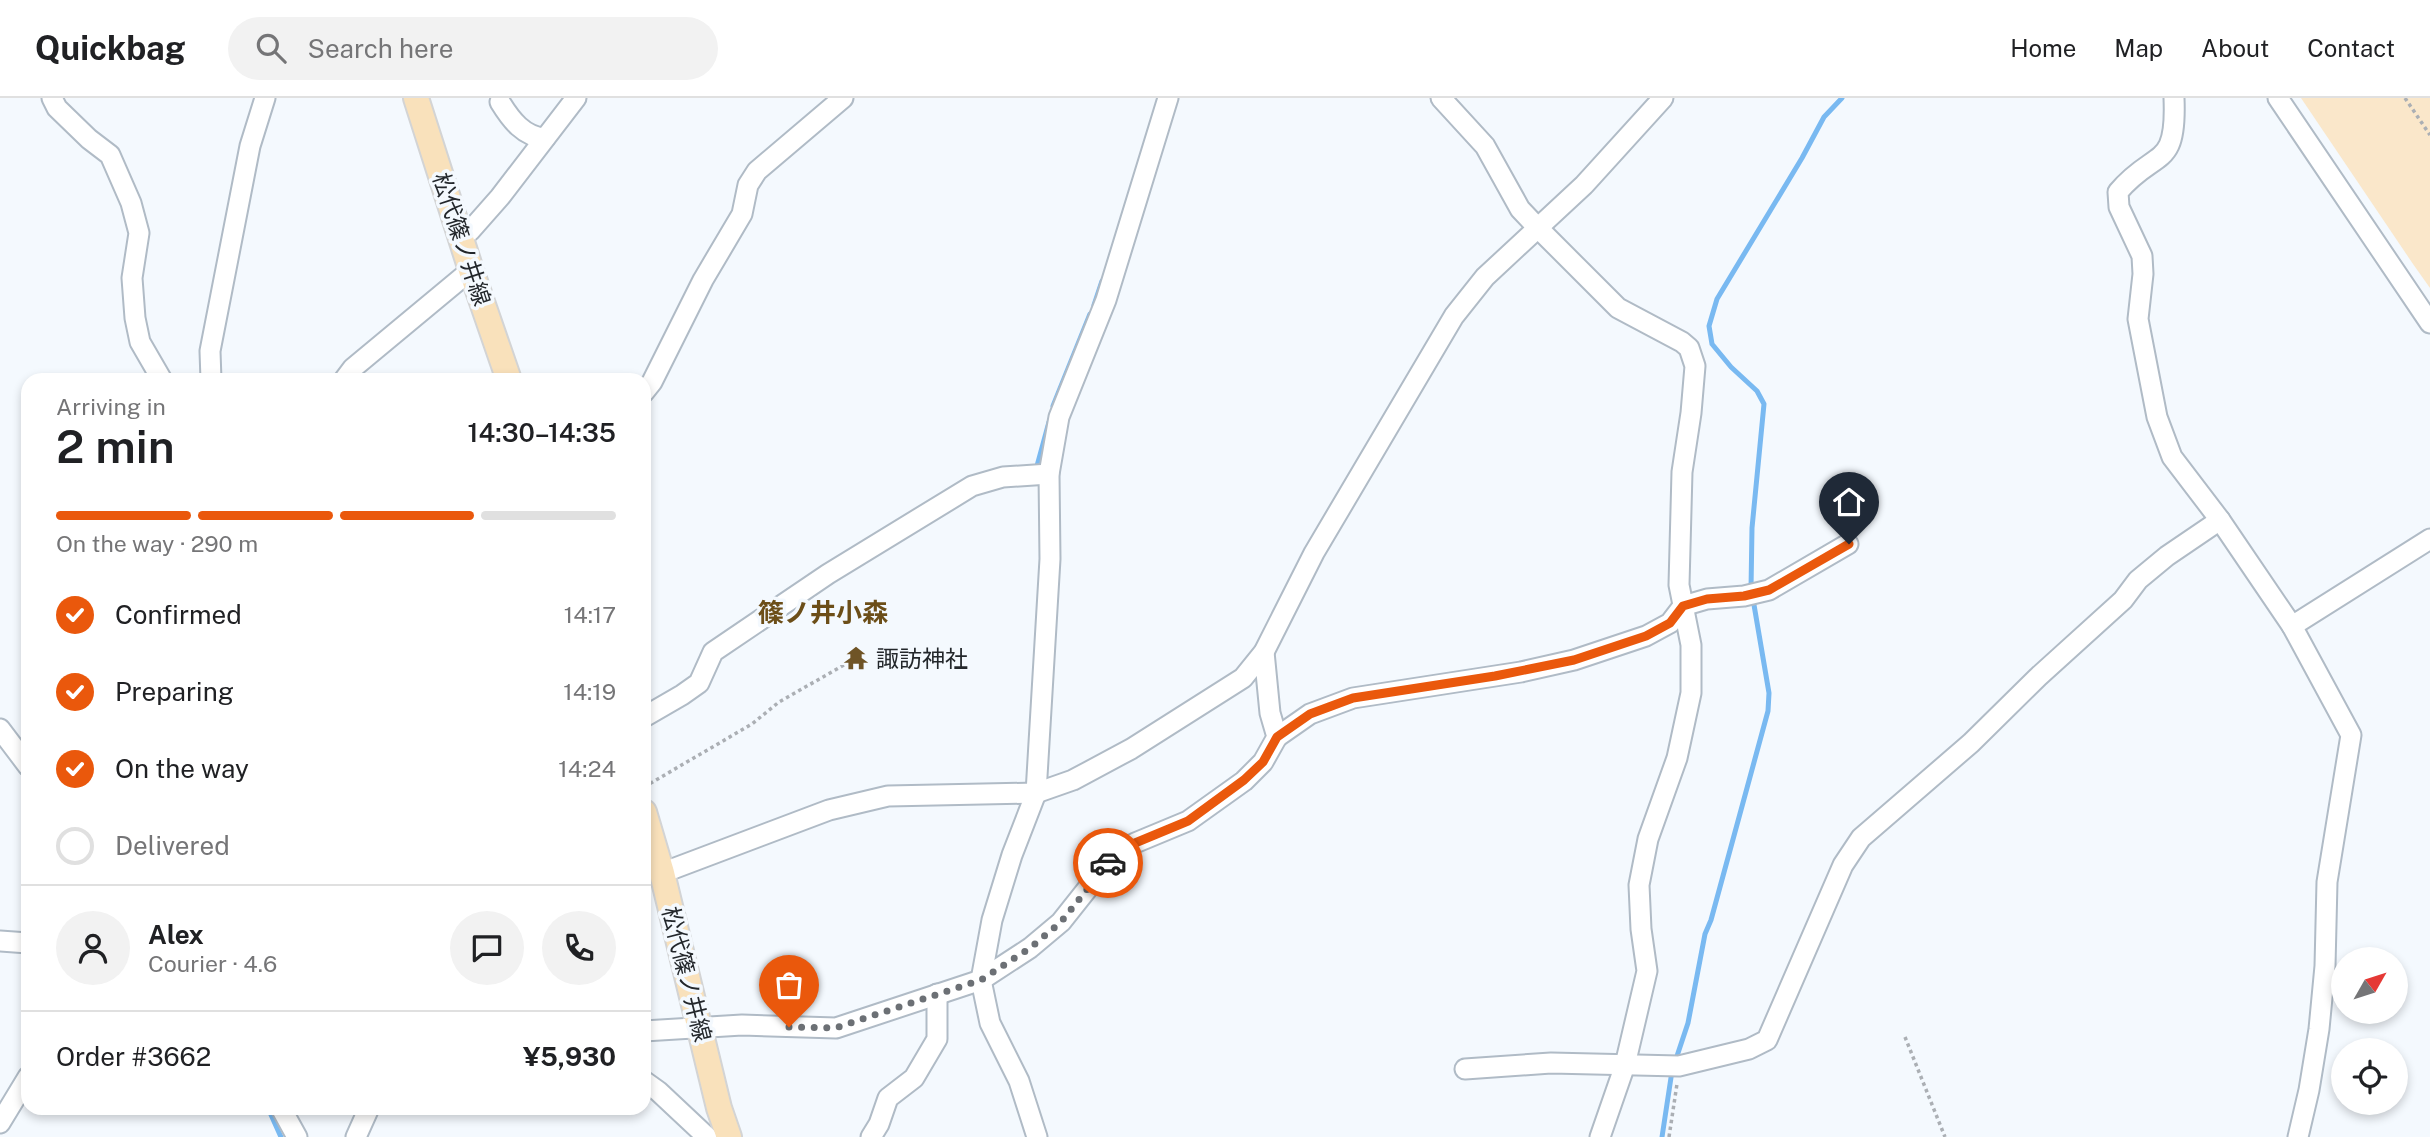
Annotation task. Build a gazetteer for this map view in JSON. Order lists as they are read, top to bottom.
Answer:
{
  "streets": {
    "main road": ["松代篠ノ井線"]
  },
  "districts": ["篠ノ井小森"],
  "places": {
    "temple": ["諏訪神社"]
  },
  "north": "top right",
  "page": {
    "header": "Quickbag",
    "search": "Search here",
    "nav": [
      "Home",
      "Map",
      "About",
      "Contact"
    ],
    "heading": ["2 min", "Arriving in", "14:30–14:35"],
    "panel": [
      "Alex",
      "Courier · 4.6",
      "Order #3662",
      "¥5,930"
    ],
    "bar": "On the way · 290 m",
    "list": [
      ["Confirmed", "14:17"],
      ["Preparing", "14:19"],
      ["On the way", "14:24"],
      "Delivered"
    ]
  }
}
